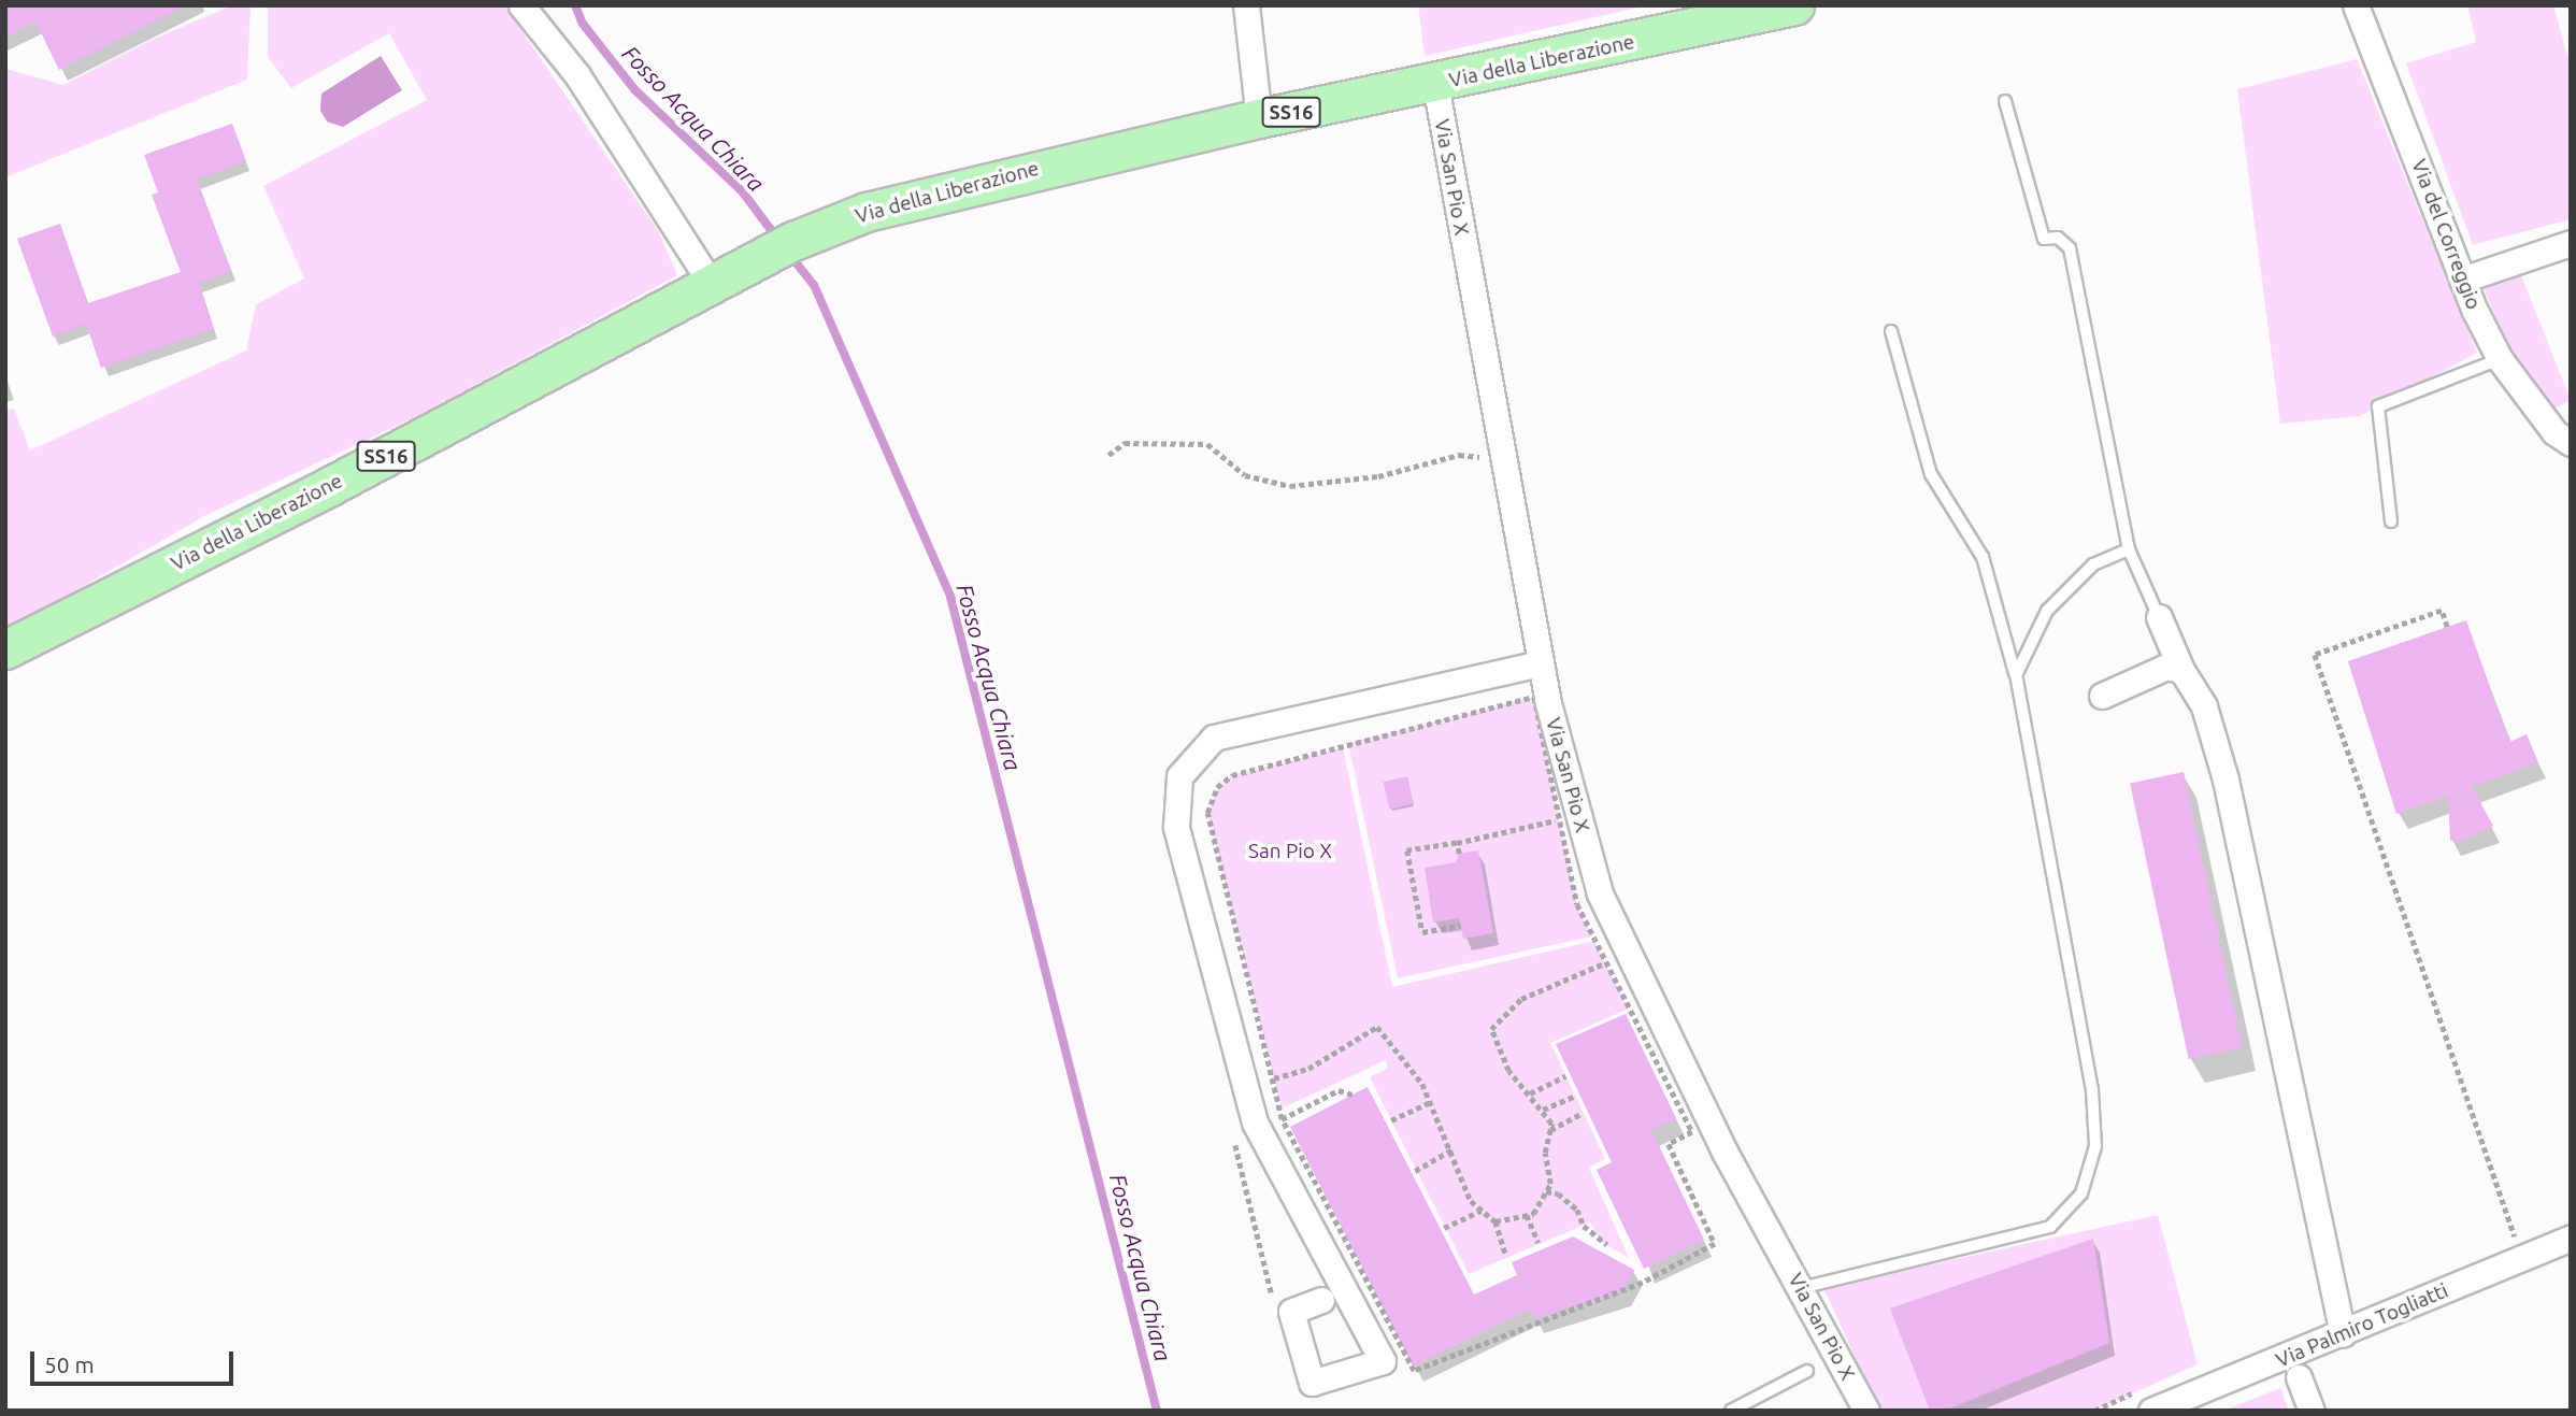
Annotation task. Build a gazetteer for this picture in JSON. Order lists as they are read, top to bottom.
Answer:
{
  "streets": {
    "main road": ["Via della Liberazione", "SS16"],
    "street": ["Via San Pio X", "Via del Correggio", "Via Palmiro Togliatti"]
  },
  "crossings": [
    ["Via della Liberazione", "Via San Pio X"]
  ],
  "water": ["Fosso Acqua Chiara"],
  "parks": ["San Pio X"],
  "scale_bar": "50 m"
}
